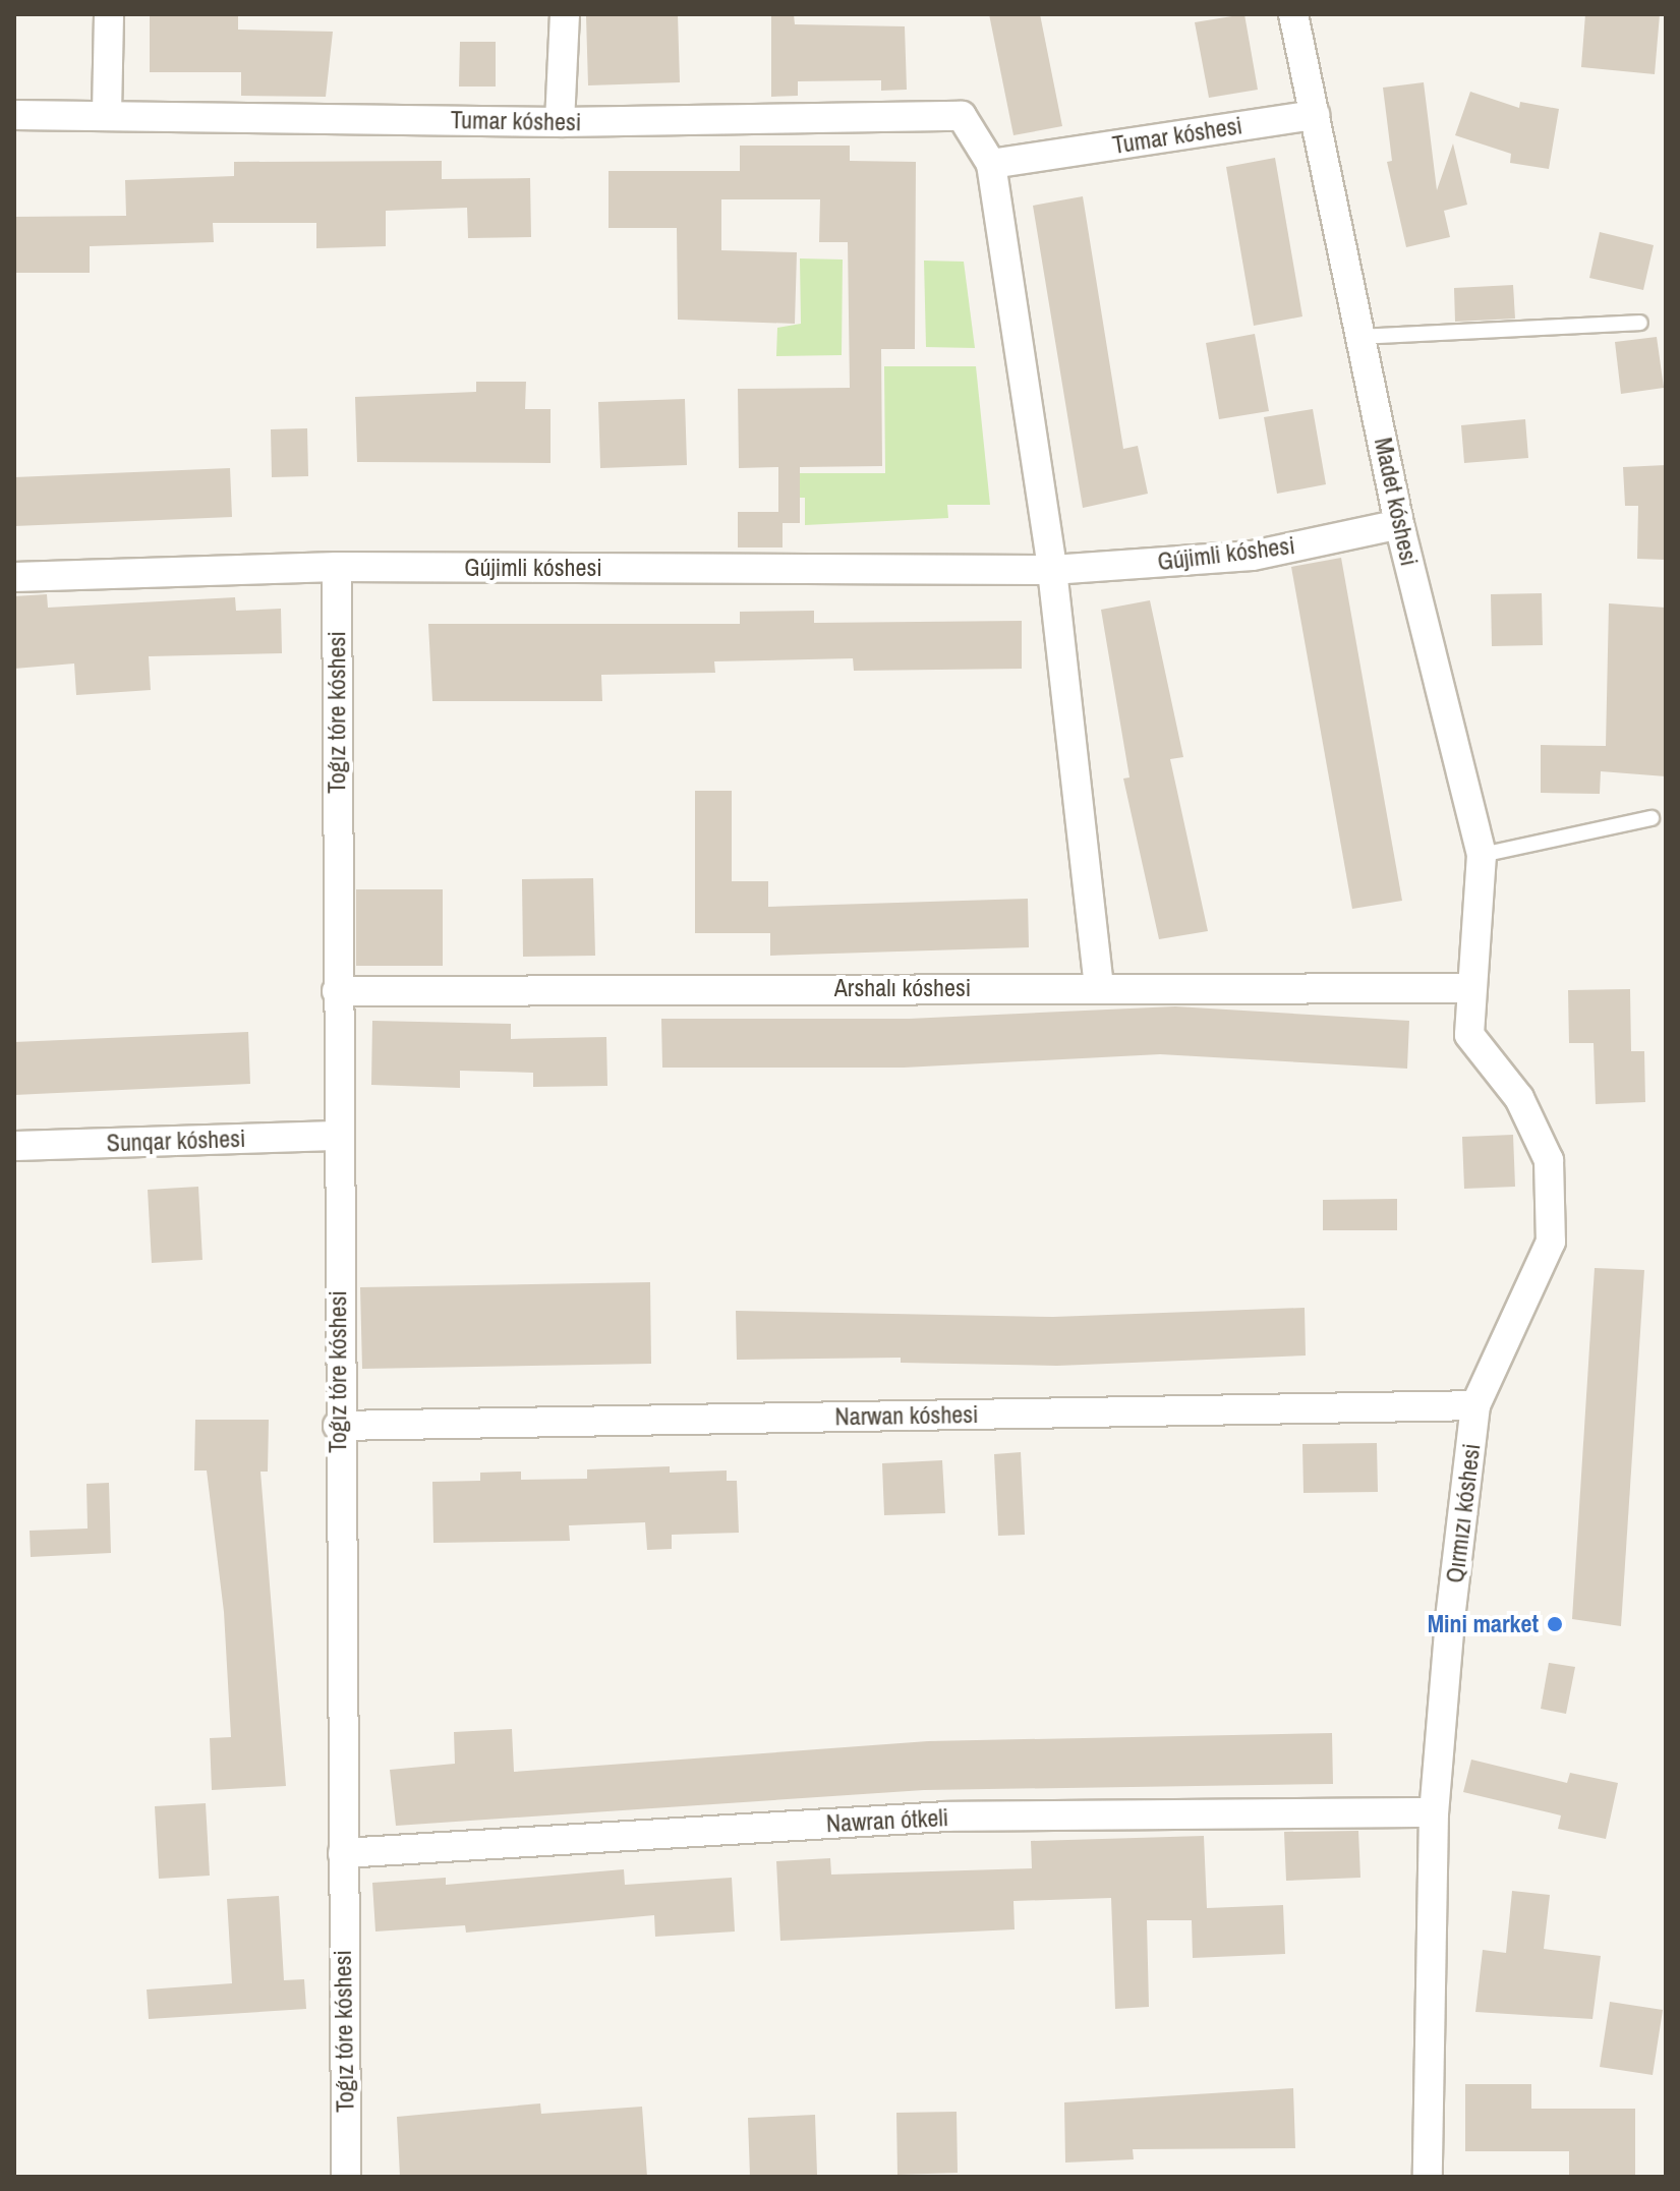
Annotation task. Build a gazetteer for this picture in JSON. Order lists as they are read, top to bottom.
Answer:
{
  "streets": {
    "street": [
      "Tumar kóshesi",
      "Madet kóshesi",
      "Gújimli kóshesi",
      "Toǵız tóre kóshesi",
      "Arshalı kóshesi",
      "Sunqar kóshesi",
      "Narwan kóshesi",
      "Qırmızı kóshesi",
      "Nawran ótkeli"
    ]
  },
  "crossings": [
    ["Tumar kóshesi", "Madet kóshesi"],
    ["Tumar kóshesi", "Gújimli kóshesi"],
    ["Madet kóshesi", "Gújimli kóshesi"],
    ["Madet kóshesi", "Arshalı kóshesi"],
    ["Madet kóshesi", "Qırmızı kóshesi"],
    ["Gújimli kóshesi", "Toǵız tóre kóshesi"],
    ["Toǵız tóre kóshesi", "Arshalı kóshesi"],
    ["Toǵız tóre kóshesi", "Sunqar kóshesi"],
    ["Toǵız tóre kóshesi", "Narwan kóshesi"],
    ["Toǵız tóre kóshesi", "Nawran ótkeli"],
    ["Arshalı kóshesi", "Qırmızı kóshesi"],
    ["Narwan kóshesi", "Qırmızı kóshesi"],
    ["Qırmızı kóshesi", "Nawran ótkeli"]
  ],
  "places": ["Mini market"]
}
